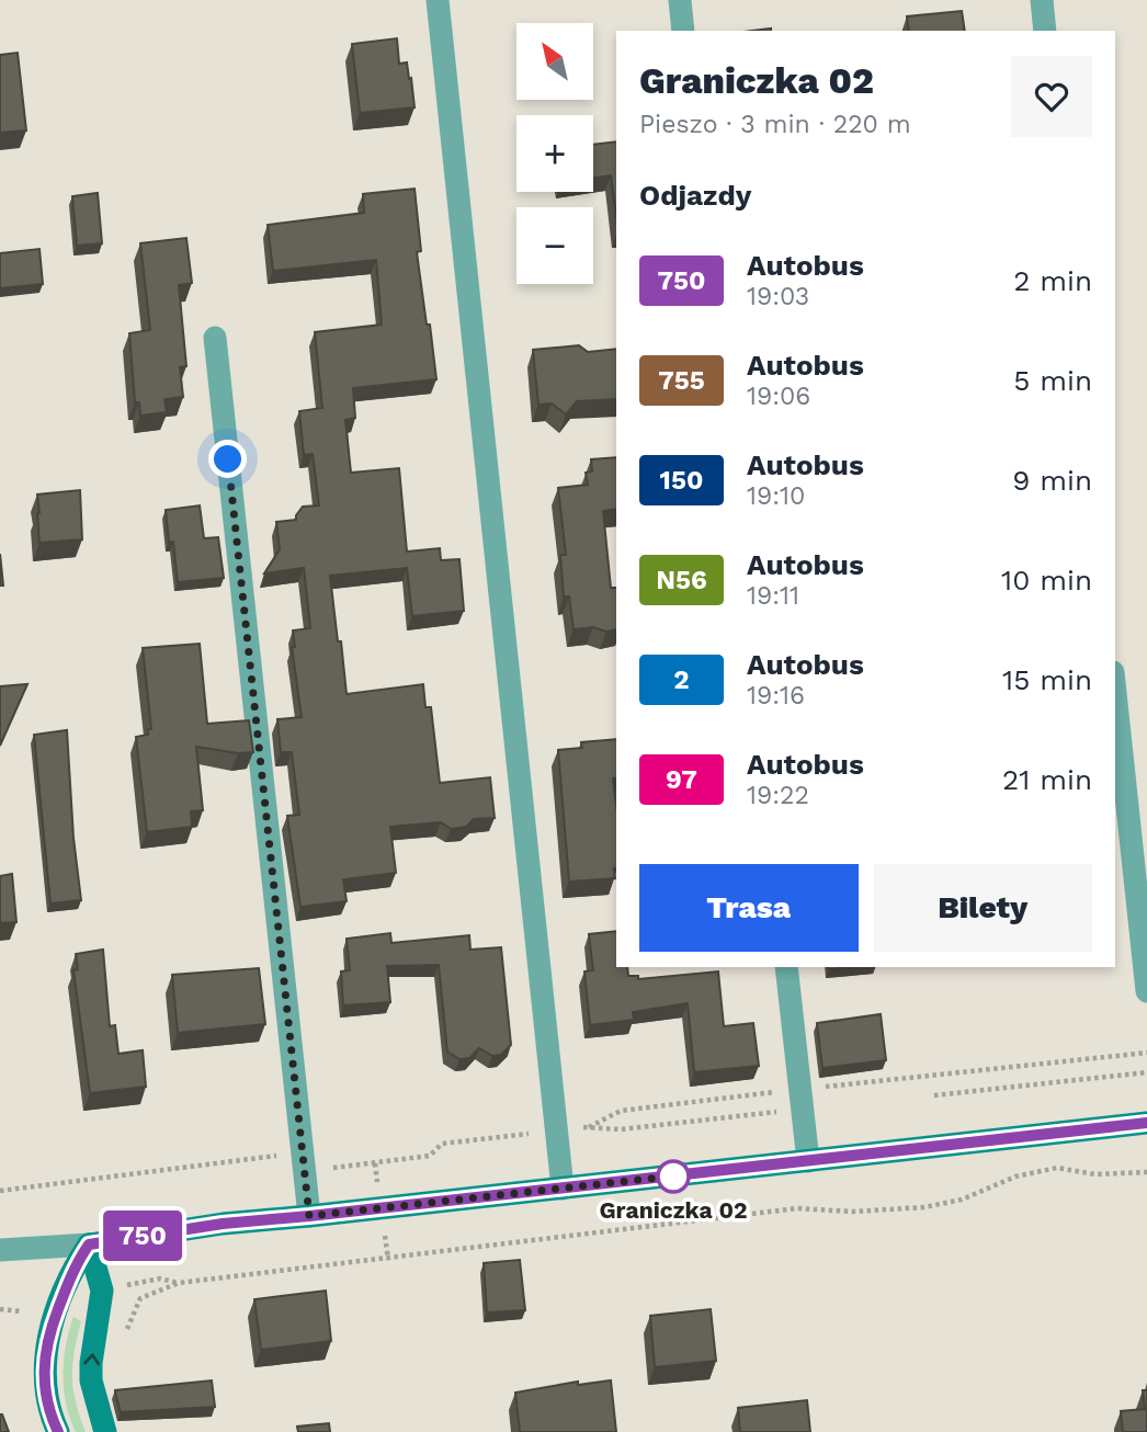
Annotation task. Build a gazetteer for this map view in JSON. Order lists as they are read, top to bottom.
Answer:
{
  "places": ["Graniczka 02"],
  "lines": ["bus line 750"],
  "north": "top left",
  "page": {
    "on_map": "750",
    "map_buttons": ["+", "−"],
    "heading": [
      ["Graniczka 02", "Pieszo · 3 min · 220 m"],
      "Odjazdy"
    ],
    "list": [
      {
        "mark": "750",
        "name": "Autobus",
        "note": "19:03",
        "value": "2 min"
      },
      {
        "mark": "755",
        "name": "Autobus",
        "note": "19:06",
        "value": "5 min"
      },
      {
        "mark": "150",
        "name": "Autobus",
        "note": "19:10",
        "value": "9 min"
      },
      {
        "mark": "N56",
        "name": "Autobus",
        "note": "19:11",
        "value": "10 min"
      },
      {
        "mark": "2",
        "name": "Autobus",
        "note": "19:16",
        "value": "15 min"
      },
      {
        "mark": "97",
        "name": "Autobus",
        "note": "19:22",
        "value": "21 min"
      }
    ],
    "buttons": ["Trasa", "Bilety"]
  }
}
